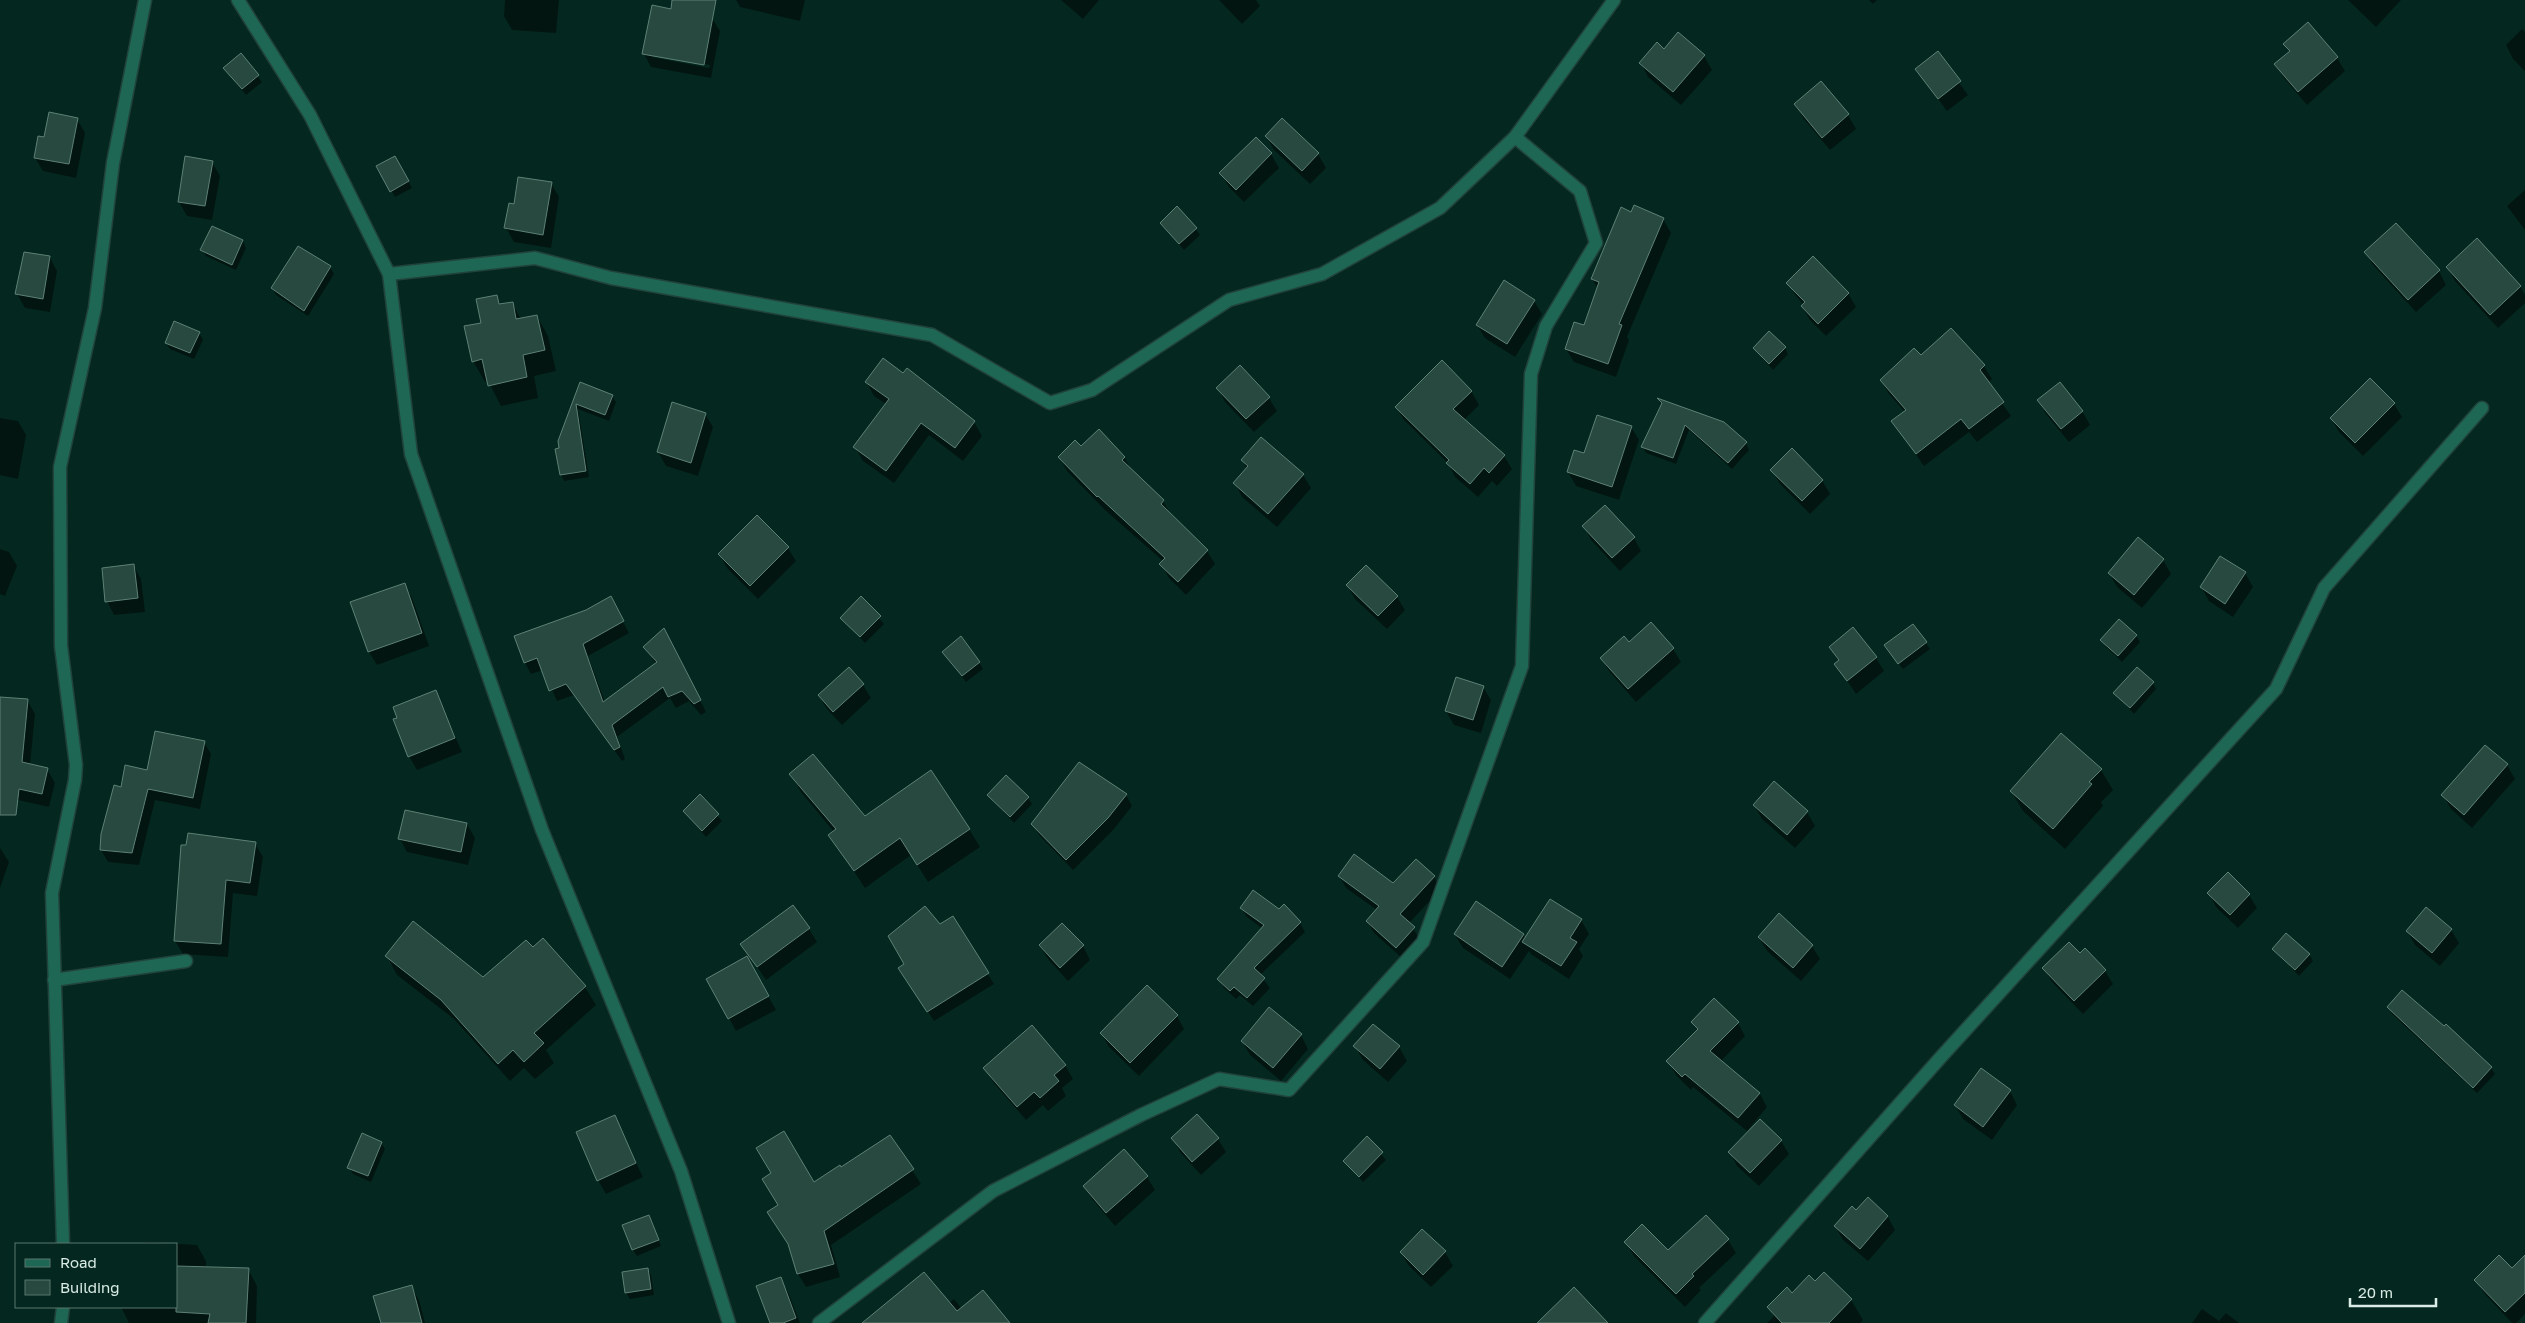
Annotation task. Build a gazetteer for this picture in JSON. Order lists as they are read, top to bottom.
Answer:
{
  "legend": ["Road", "Building"],
  "scale_bar": "20 m"
}
